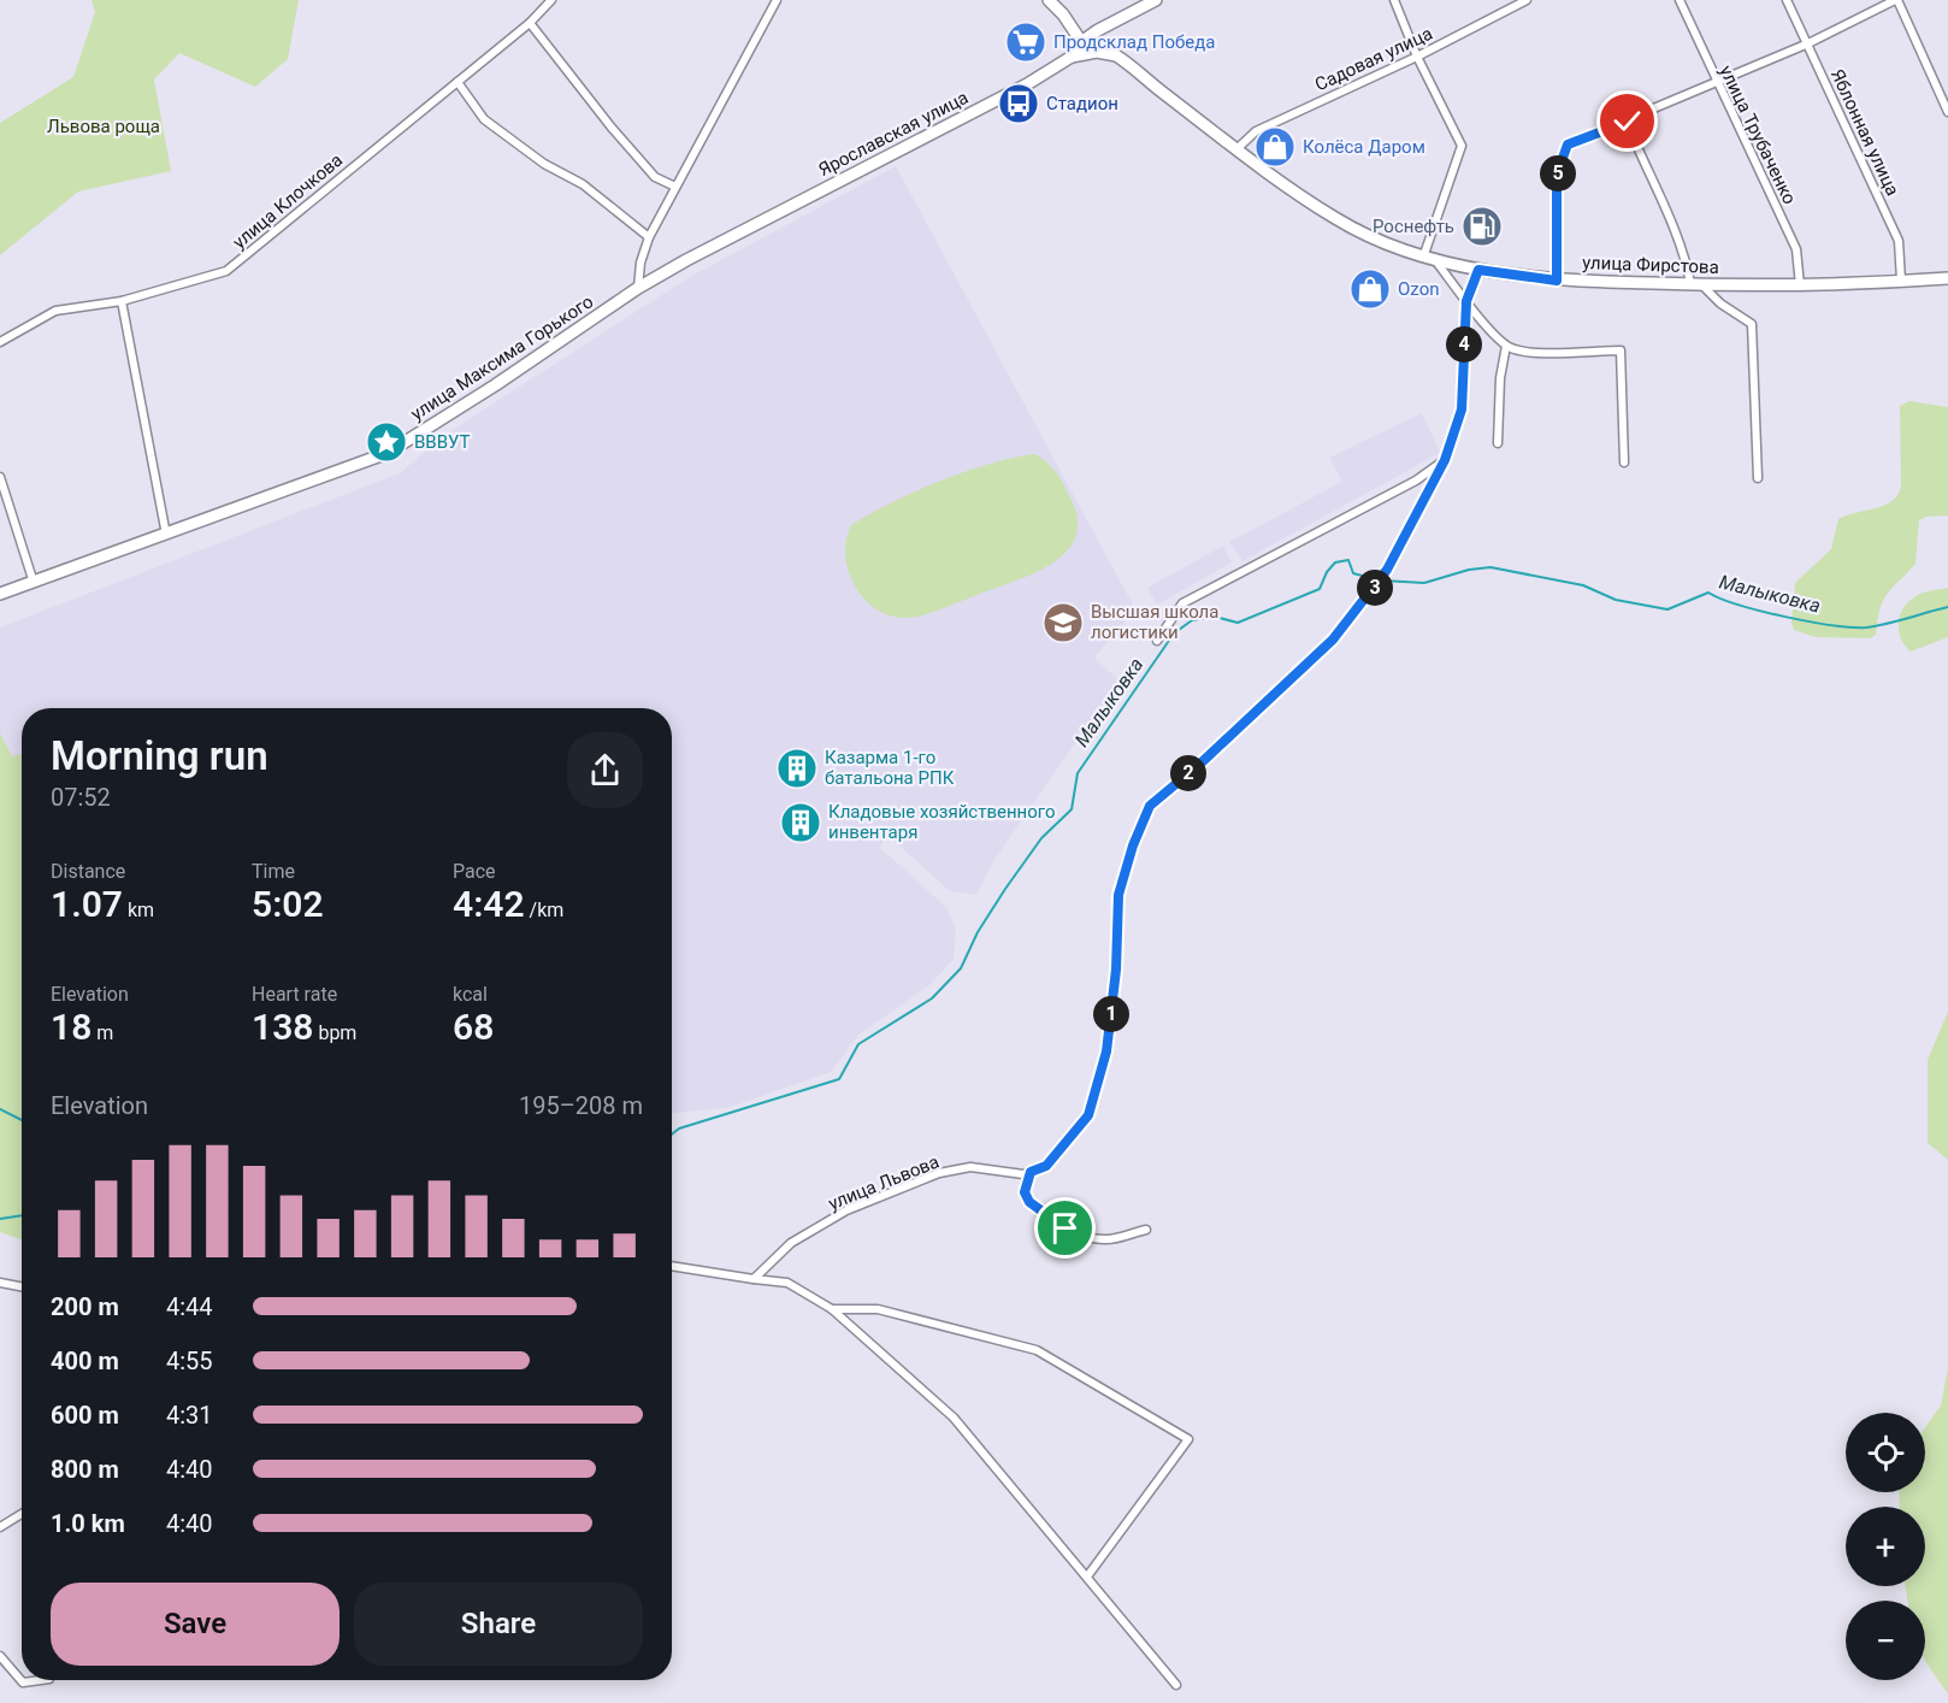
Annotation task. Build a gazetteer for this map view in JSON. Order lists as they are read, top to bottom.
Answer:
{
  "streets": {
    "main road": ["Ярославская улица", "улица Фирстова", "улица Максима Горького"],
    "street": [
      "Садовая улица",
      "Яблонная улица",
      "улица Трубаченко",
      "улица Клочкова",
      "улица Львова"
    ]
  },
  "crossings": [
    ["Садовая улица", "улица Фирстова"],
    ["Яблонная улица", "улица Фирстова"],
    ["Ярославская улица", "улица Фирстова"],
    ["Ярославская улица", "улица Максима Горького"],
    ["улица Трубаченко", "улица Фирстова"]
  ],
  "water": ["Малыковка"],
  "parks": ["Львова роща"],
  "places": {
    "supermarket": ["Продсклад Победа"],
    "bus stop": ["Стадион"],
    "shop": ["Колёса Даром", "Ozon"],
    "fuel station": ["Роснефть"],
    "place": ["ВВВУТ"],
    "school or university": ["Высшая школа логистики"],
    "building": ["Казарма 1-го батальона РПК", "Кладовые хозяйственного инвентаря"]
  },
  "page": {
    "pins": [
      "5",
      "4",
      "3",
      "2",
      "1"
    ],
    "heading": ["Morning run", "07:52"],
    "stats": [
      ["Distance", "1.07 km"],
      ["Time", "5:02"],
      ["Pace", "4:42 /km"],
      ["Elevation", "18 m"],
      ["Heart rate", "138 bpm"],
      ["kcal", "68"]
    ],
    "chart": ["Elevation", "195–208 m"],
    "list": [
      {
        "name": "200 m",
        "note": "4:44"
      },
      {
        "name": "400 m",
        "note": "4:55"
      },
      {
        "name": "600 m",
        "note": "4:31"
      },
      {
        "name": "800 m",
        "note": "4:40"
      },
      {
        "name": "1.0 km",
        "note": "4:40"
      }
    ],
    "map_buttons": ["+", "−"],
    "buttons": ["Save", "Share"]
  }
}
